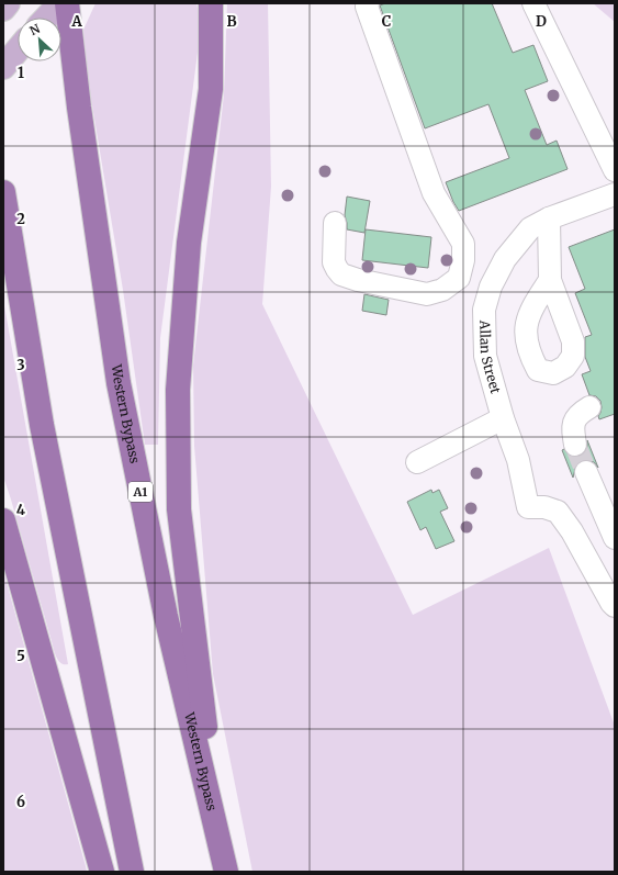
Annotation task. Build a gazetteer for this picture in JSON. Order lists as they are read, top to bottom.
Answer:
{
  "streets": {
    "highway": ["Western Bypass", "A1"],
    "street": ["Allan Street"]
  },
  "north": "top left",
  "grid": {
    "columns": [
      "A",
      "B",
      "C",
      "D"
    ],
    "rows": [
      "1",
      "2",
      "3",
      "4",
      "5",
      "6"
    ]
  }
}
